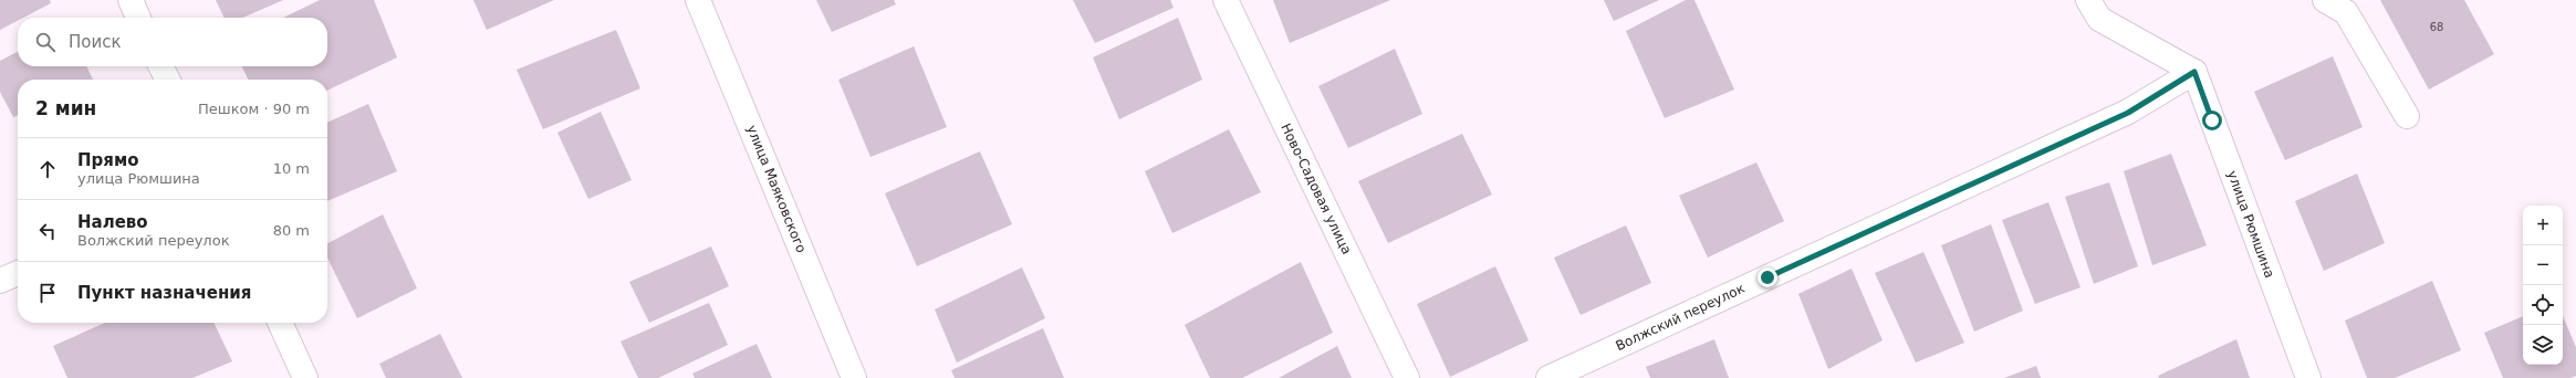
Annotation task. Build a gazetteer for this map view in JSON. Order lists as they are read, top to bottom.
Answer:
{
  "streets": {
    "street": [
      "улица Маяковского",
      "Ново-Садовая улица",
      "улица Рюмшина",
      "Волжский переулок"
    ]
  },
  "crossings": [
    ["улица Рюмшина", "Волжский переулок"]
  ],
  "house_numbers": ["68"],
  "page": {
    "search": "Поиск",
    "heading": ["2 мин", "Пешком · 90 m"],
    "list": [
      ["Прямо", "улица Рюмшина", "10 m"],
      ["Налево", "Волжский переулок", "80 m"],
      "Пункт назначения"
    ],
    "map_buttons": ["+", "−"]
  }
}
